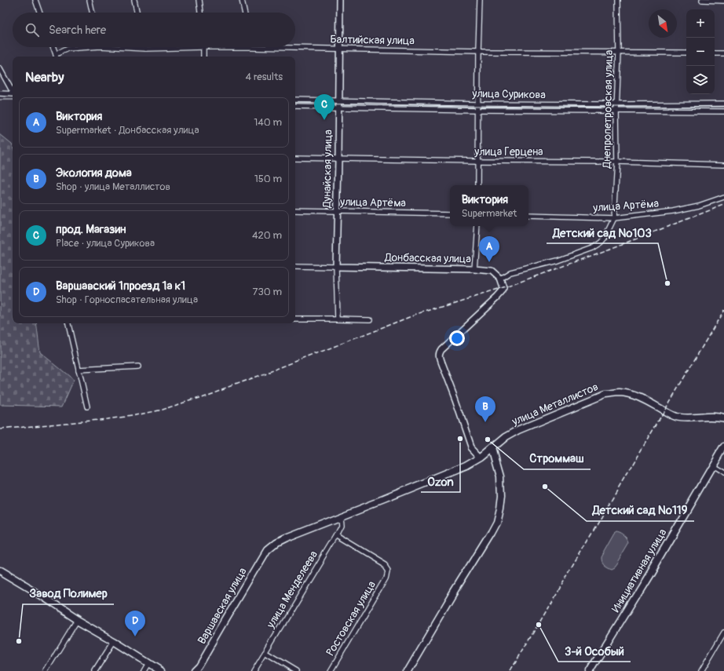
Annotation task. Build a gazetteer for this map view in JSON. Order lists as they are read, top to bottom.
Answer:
{
  "streets": {
    "main road": ["улица Металлистов", "Инициативная улица", "Варшавская улица"],
    "street": [
      "Балтийская улица",
      "улица Сурикова",
      "Днепропетровская улица",
      "улица Герцена",
      "Дунайская улица",
      "улица Артёма",
      "Донбасская улица",
      "улица Менделеева",
      "Ростовская улица"
    ]
  },
  "crossings": [
    ["Балтийская улица", "Днепропетровская улица"],
    ["Балтийская улица", "Дунайская улица"],
    ["улица Сурикова", "Днепропетровская улица"],
    ["улица Сурикова", "Дунайская улица"],
    ["Днепропетровская улица", "улица Герцена"],
    ["Днепропетровская улица", "улица Артёма"],
    ["улица Герцена", "Дунайская улица"],
    ["Дунайская улица", "улица Артёма"],
    ["Дунайская улица", "Донбасская улица"],
    ["улица Металлистов", "улица Менделеева"],
    ["улица Металлистов", "Варшавская улица"],
    ["улица Менделеева", "Ростовская улица"]
  ],
  "places": [
    "Детский сад №103",
    "Ozon",
    "Строммаш",
    "Детский сад №119",
    "3-й Особый",
    "Завод Полимер"
  ],
  "north": "bottom right",
  "page": {
    "map_buttons": ["+", "−"],
    "search": "Search here",
    "heading": ["Nearby", "4 results"],
    "pins": [
      "C",
      "A",
      "B",
      "D"
    ],
    "list": [
      {
        "mark": "A",
        "name": "Виктория",
        "note": "Supermarket · Донбасская улица",
        "value": "140 m"
      },
      {
        "mark": "B",
        "name": "Экология дома",
        "note": "Shop · улица Металлистов",
        "value": "150 m"
      },
      {
        "mark": "C",
        "name": "прод. Магазин",
        "note": "Place · улица Сурикова",
        "value": "420 m"
      },
      {
        "mark": "D",
        "name": "Варшавский 1проезд 1а к1",
        "note": "Shop · Горноспасательная улица",
        "value": "730 m"
      }
    ],
    "popup": ["Виктория", "Supermarket"]
  }
}
